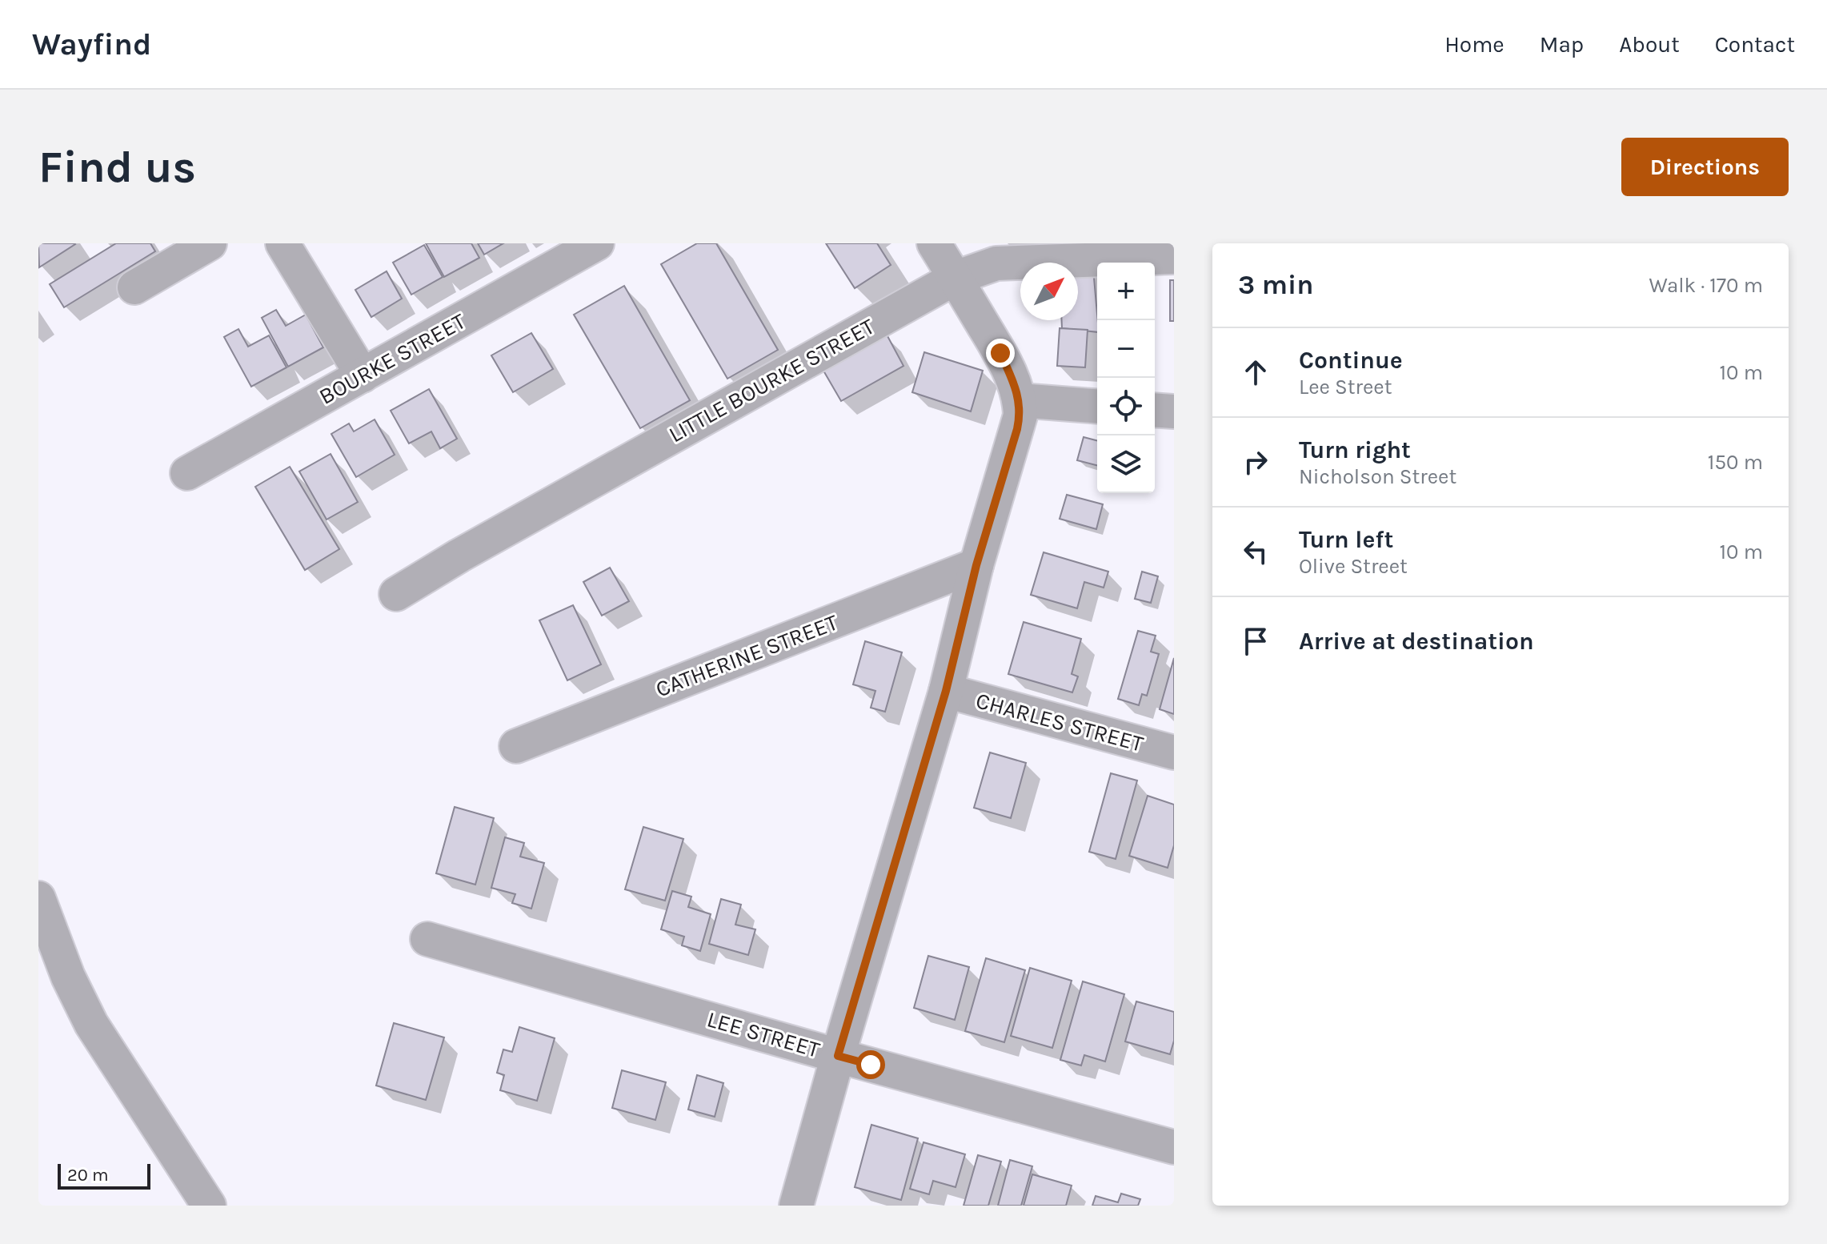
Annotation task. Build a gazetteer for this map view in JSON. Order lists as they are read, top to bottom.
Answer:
{
  "streets": {
    "street": [
      "BOURKE STREET",
      "LITTLE BOURKE STREET",
      "CATHERINE STREET",
      "CHARLES STREET",
      "LEE STREET"
    ]
  },
  "scale_bar": "20 m",
  "north": "top right",
  "page": {
    "header": "Wayfind",
    "nav": [
      "Home",
      "Map",
      "About",
      "Contact"
    ],
    "buttons": "Directions",
    "title": "Find us",
    "heading": ["3 min", "Walk · 170 m"],
    "map_buttons": ["+", "−"],
    "list": [
      ["Continue", "Lee Street", "10 m"],
      ["Turn right", "Nicholson Street", "150 m"],
      ["Turn left", "Olive Street", "10 m"],
      "Arrive at destination"
    ],
    "scale": "20 m"
  }
}
